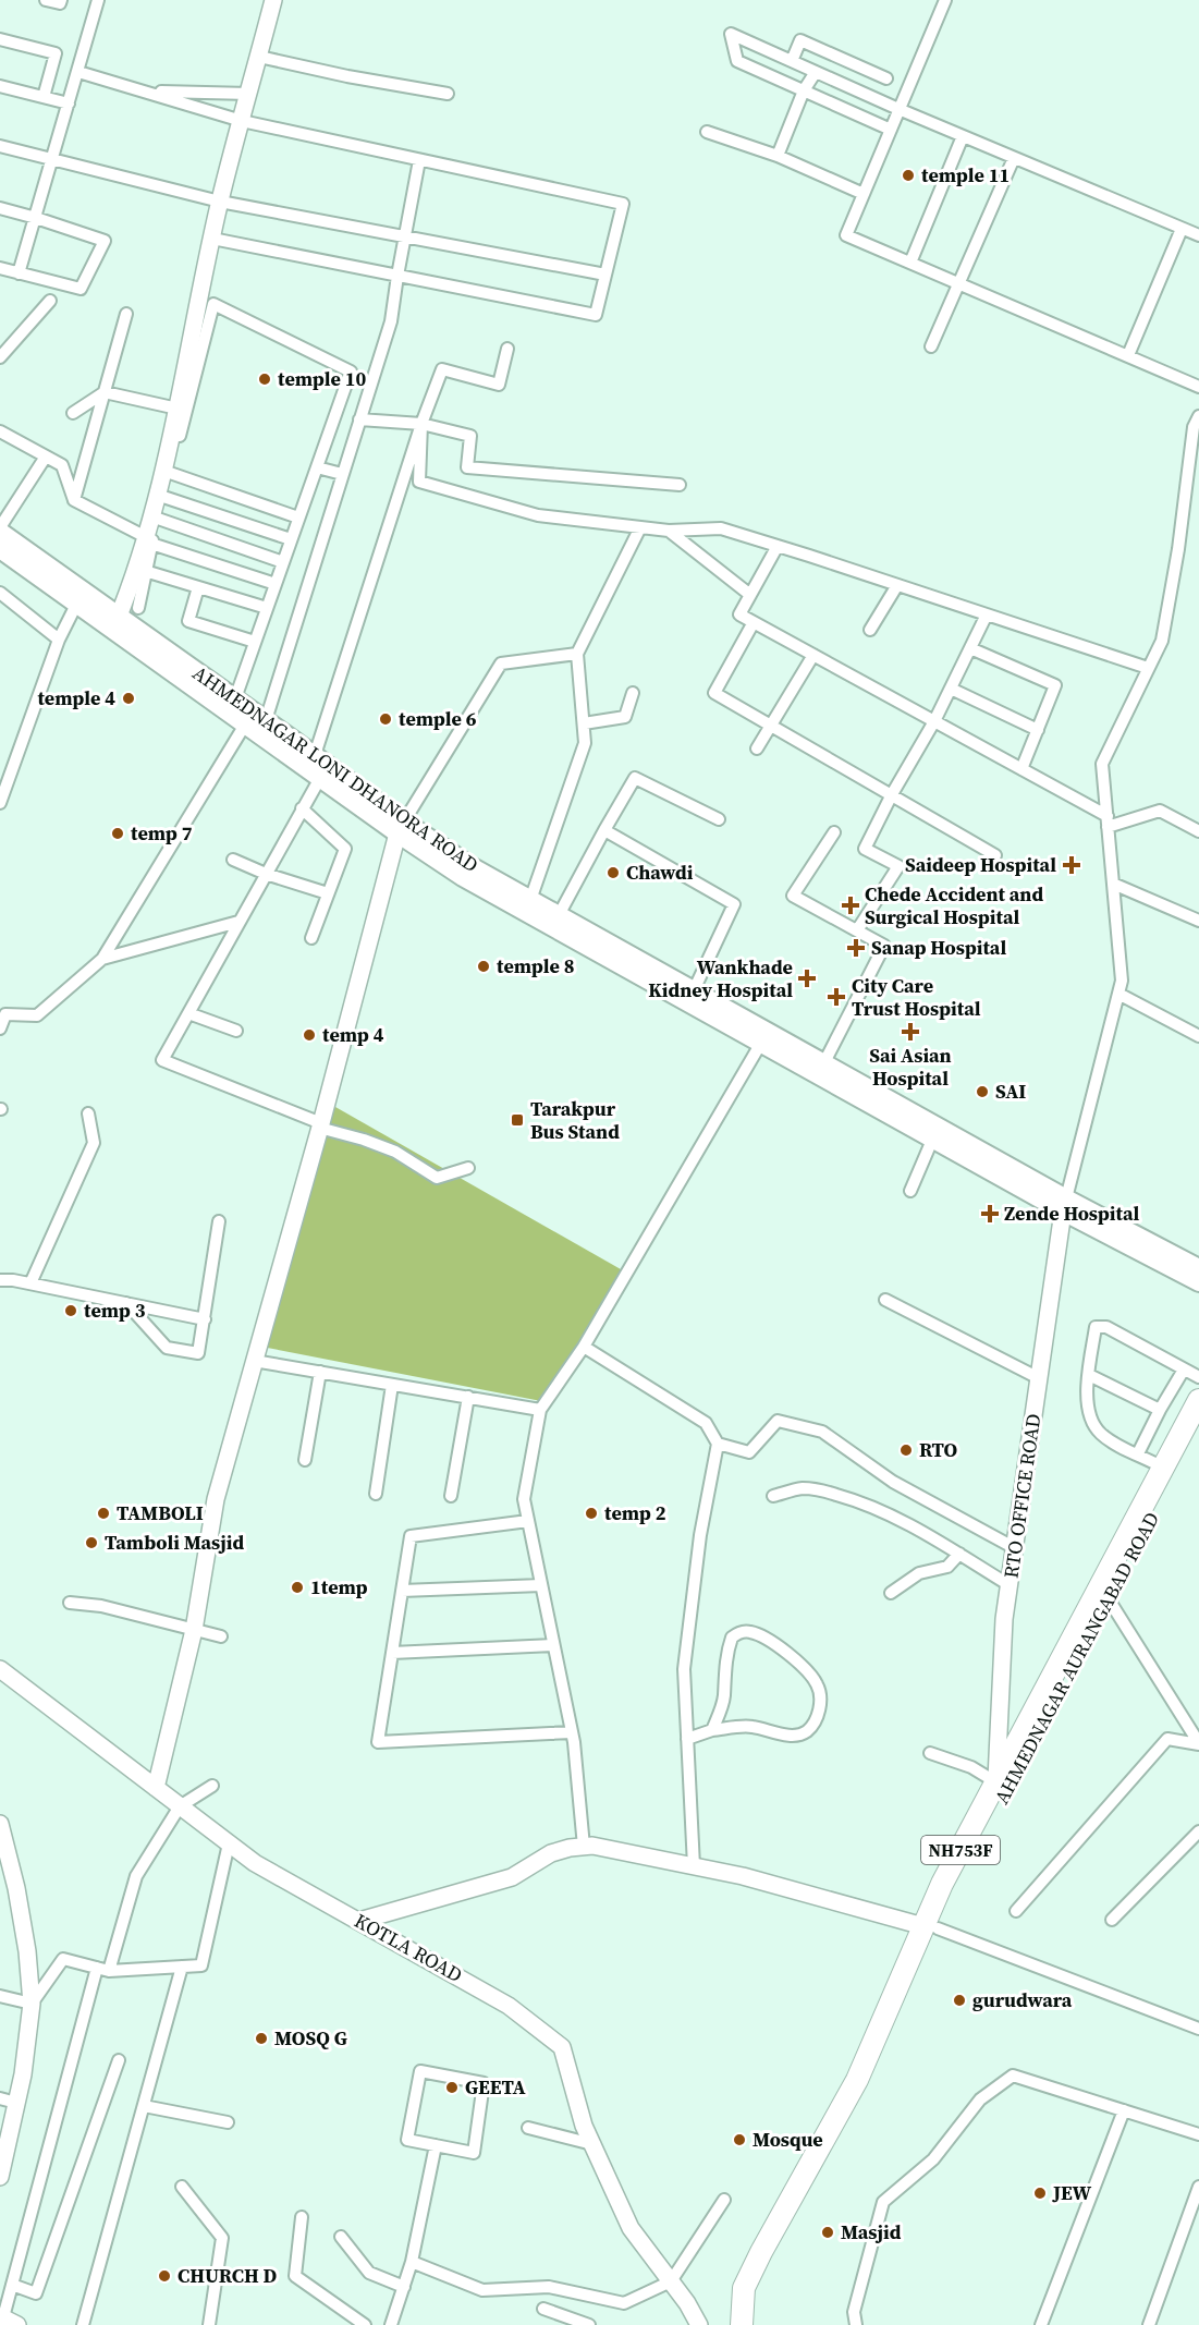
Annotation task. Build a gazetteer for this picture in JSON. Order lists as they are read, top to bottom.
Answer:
{
  "streets": {
    "highway": ["AHMEDNAGAR AURANGABAD ROAD", "NH753F"],
    "main road": ["AHMEDNAGAR LONI DHANORA ROAD"],
    "street": ["RTO OFFICE ROAD", "KOTLA ROAD"]
  },
  "crossings": [
    ["AHMEDNAGAR LONI DHANORA ROAD", "RTO OFFICE ROAD"],
    ["RTO OFFICE ROAD", "NH753F"],
    ["AHMEDNAGAR AURANGABAD ROAD", "NH753F"]
  ],
  "places": {
    "other": [
      "temple 11",
      "temple 10",
      "temple 4",
      "temple 6",
      "temp 7",
      "Chawdi",
      "temple 8",
      "temp 4",
      "SAI",
      "temp 3",
      "RTO",
      "TAMBOLI",
      "temp 2",
      "Tamboli Masjid",
      "1temp",
      "gurudwara",
      "MOSQ G",
      "GEETA",
      "Mosque",
      "JEW",
      "Masjid",
      "CHURCH D"
    ],
    "health": [
      "Saideep Hospital",
      "Chede Accident and Surgical Hospital",
      "Sanap Hospital",
      "Wankhade Kidney Hospital",
      "City Care Trust Hospital",
      "Sai Asian Hospital",
      "Zende Hospital"
    ],
    "transit": ["Tarakpur Bus Stand"]
  }
}
